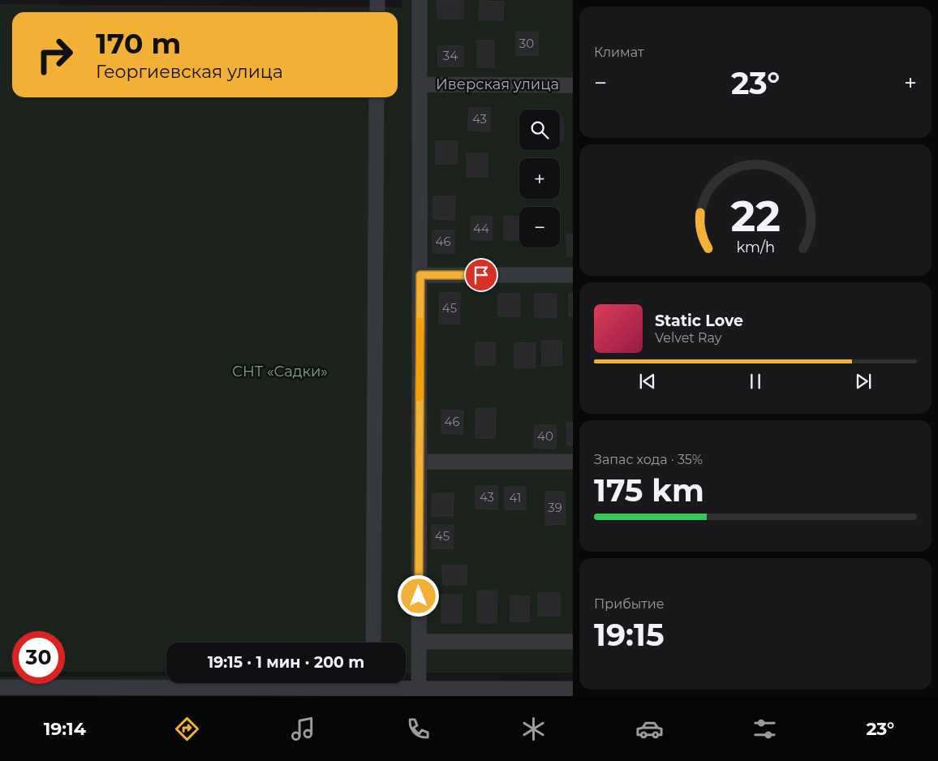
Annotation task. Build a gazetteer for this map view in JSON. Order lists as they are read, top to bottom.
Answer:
{
  "streets": {
    "street": ["Иверская улица"]
  },
  "parks": ["СНТ «Садки»"],
  "house_numbers": [
    "30",
    "34",
    "43",
    "44",
    "46",
    "45",
    "46",
    "40",
    "43",
    "41",
    "39",
    "45"
  ],
  "page": {
    "tile": [
      "Климат",
      ["Запас хода · 35%", "175 km"],
      ["Прибытие", "19:15"]
    ],
    "turn": ["170 m", "Георгиевская улица"],
    "heat": ["−", "23°", "+"],
    "map_buttons": ["+", "−"],
    "song": ["Static Love", "Velvet Ray"],
    "limit": "30",
    "trip": "19:15 · 1 мин · 200 m",
    "tabs": ["19:14", "23°"],
    "gauge": ["22", "km/h"]
  }
}
